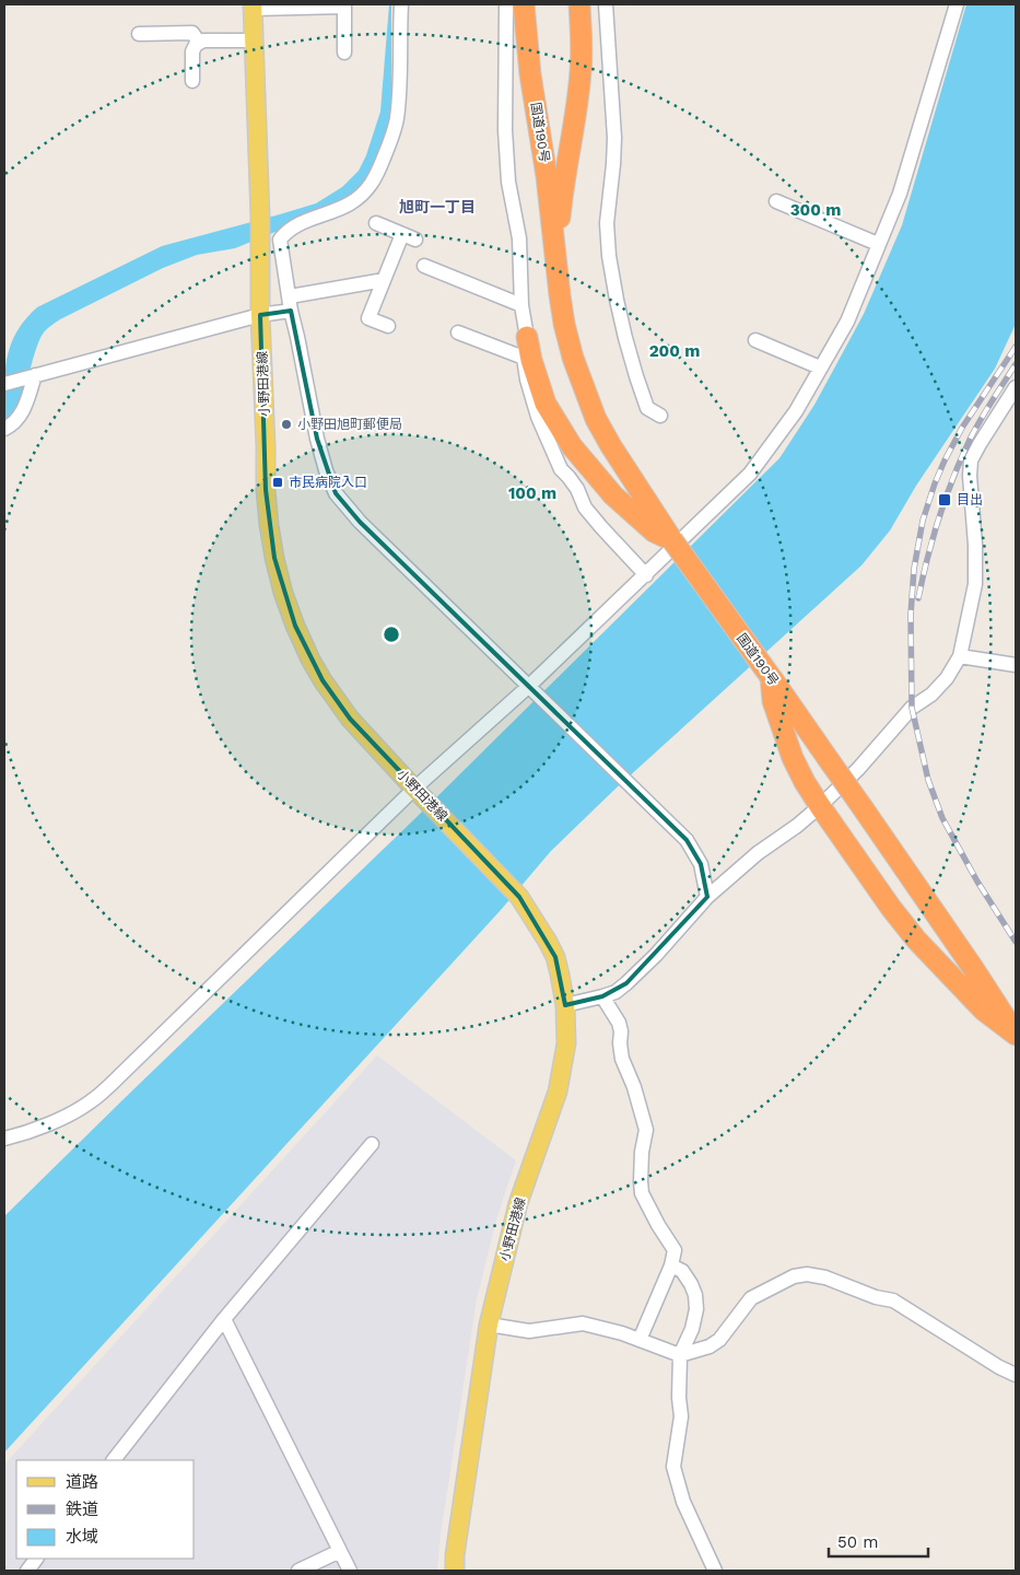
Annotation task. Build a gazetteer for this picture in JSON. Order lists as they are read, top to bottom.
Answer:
{
  "streets": {
    "highway": ["国道190号"],
    "main road": ["小野田港線"]
  },
  "districts": ["旭町一丁目"],
  "places": {
    "other": ["小野田旭町郵便局"],
    "transit": ["市民病院入口", "目出"]
  },
  "legend": ["道路", "鉄道", "水域"],
  "scale_bar": "50 m",
  "rings": ["300 m", "200 m", "100 m"]
}
